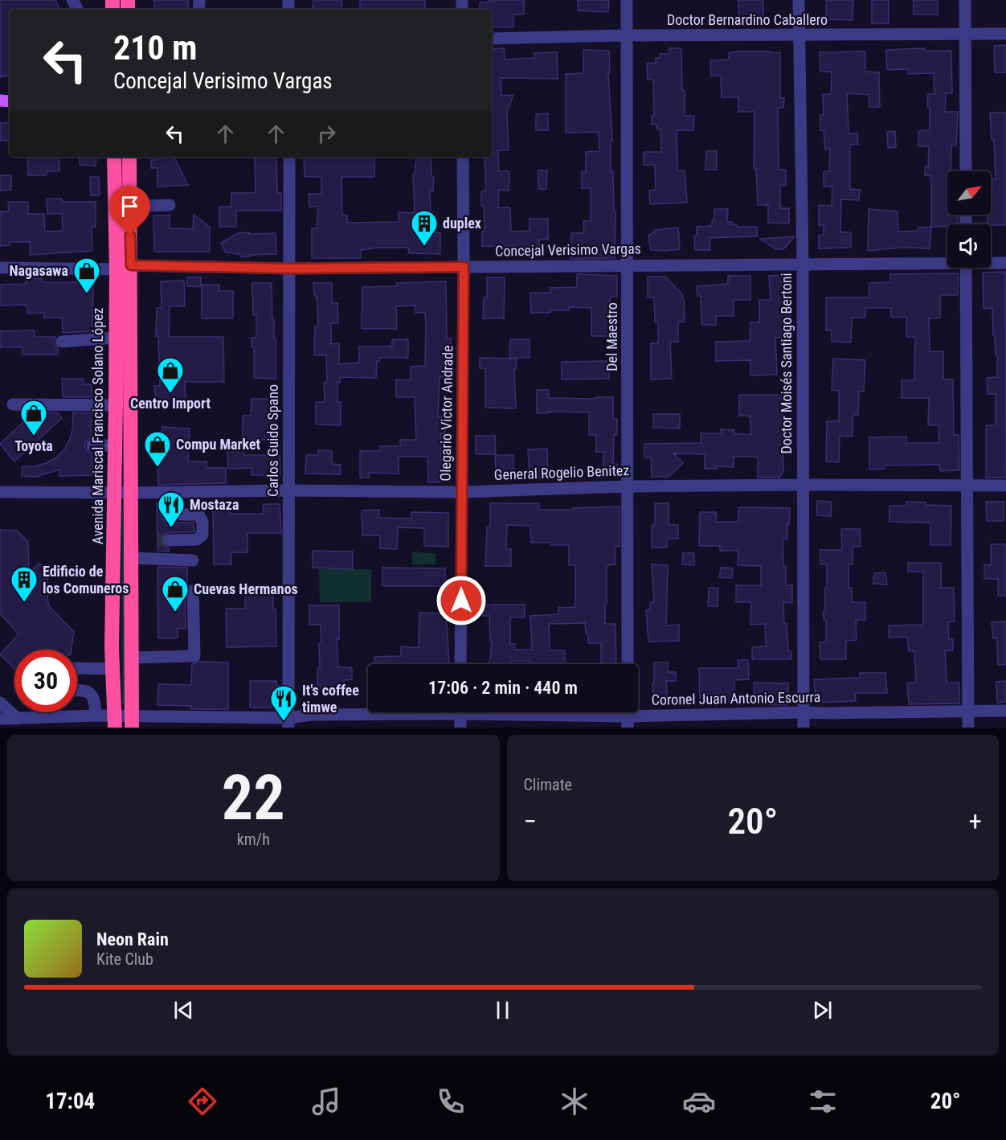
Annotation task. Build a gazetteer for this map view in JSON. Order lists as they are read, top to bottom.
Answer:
{
  "streets": {
    "highway": ["Avenida Mariscal Francisco Solano López"],
    "street": [
      "Doctor Bernardino Caballero",
      "Concejal Verisimo Vargas",
      "Del Maestro",
      "Doctor Moisés Santiago Bertoni",
      "Olegario Victor Andrade",
      "Carlos Guido Spano",
      "General Rogelio Benitez",
      "Coronel Juan Antonio Escurra"
    ]
  },
  "crossings": [
    ["Doctor Bernardino Caballero", "Del Maestro"],
    ["Doctor Bernardino Caballero", "Doctor Moisés Santiago Bertoni"],
    ["Concejal Verisimo Vargas", "Del Maestro"],
    ["Concejal Verisimo Vargas", "Doctor Moisés Santiago Bertoni"],
    ["Concejal Verisimo Vargas", "Olegario Victor Andrade"],
    ["Concejal Verisimo Vargas", "Avenida Mariscal Francisco Solano López"],
    ["Concejal Verisimo Vargas", "Carlos Guido Spano"],
    ["Del Maestro", "General Rogelio Benitez"],
    ["Doctor Moisés Santiago Bertoni", "General Rogelio Benitez"],
    ["Doctor Moisés Santiago Bertoni", "Coronel Juan Antonio Escurra"],
    ["Olegario Victor Andrade", "General Rogelio Benitez"],
    ["Avenida Mariscal Francisco Solano López", "General Rogelio Benitez"],
    ["Avenida Mariscal Francisco Solano López", "Coronel Juan Antonio Escurra"],
    ["Carlos Guido Spano", "General Rogelio Benitez"],
    ["Carlos Guido Spano", "Coronel Juan Antonio Escurra"]
  ],
  "places": {
    "building": ["duplex", "Edificio de los Comuneros"],
    "shop": [
      "Nagasawa",
      "Centro Import",
      "Toyota",
      "Compu Market",
      "Cuevas Hermanos"
    ],
    "restaurant": ["Mostaza", "It's coffee timwe"]
  },
  "north": "top right",
  "page": {
    "turn": ["210 m", "Concejal Verisimo Vargas"],
    "limit": "30",
    "trip": "17:06 · 2 min · 440 m",
    "tile": [
      ["22", "km/h"],
      "Climate"
    ],
    "heat": ["−", "20°", "+"],
    "song": ["Neon Rain", "Kite Club"],
    "tabs": ["17:04", "20°"]
  }
}
